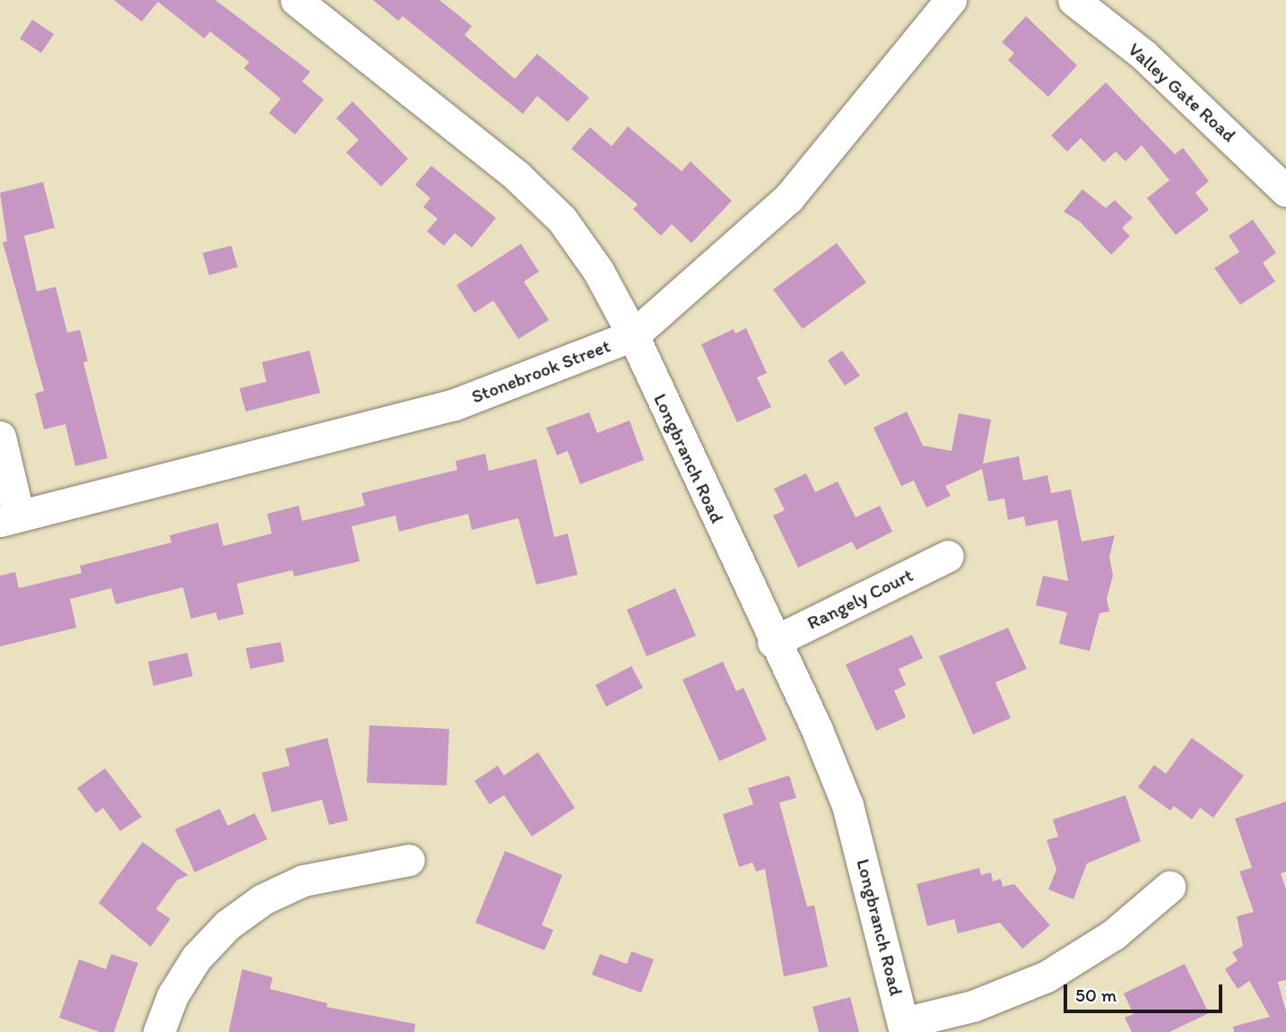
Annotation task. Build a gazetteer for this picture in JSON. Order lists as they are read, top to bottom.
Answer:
{
  "streets": {
    "street": [
      "Valley Gate Road",
      "Stonebrook Street",
      "Longbranch Road",
      "Rangely Court"
    ]
  },
  "crossings": [
    ["Stonebrook Street", "Longbranch Road"],
    ["Longbranch Road", "Rangely Court"]
  ],
  "scale_bar": "50 m"
}
